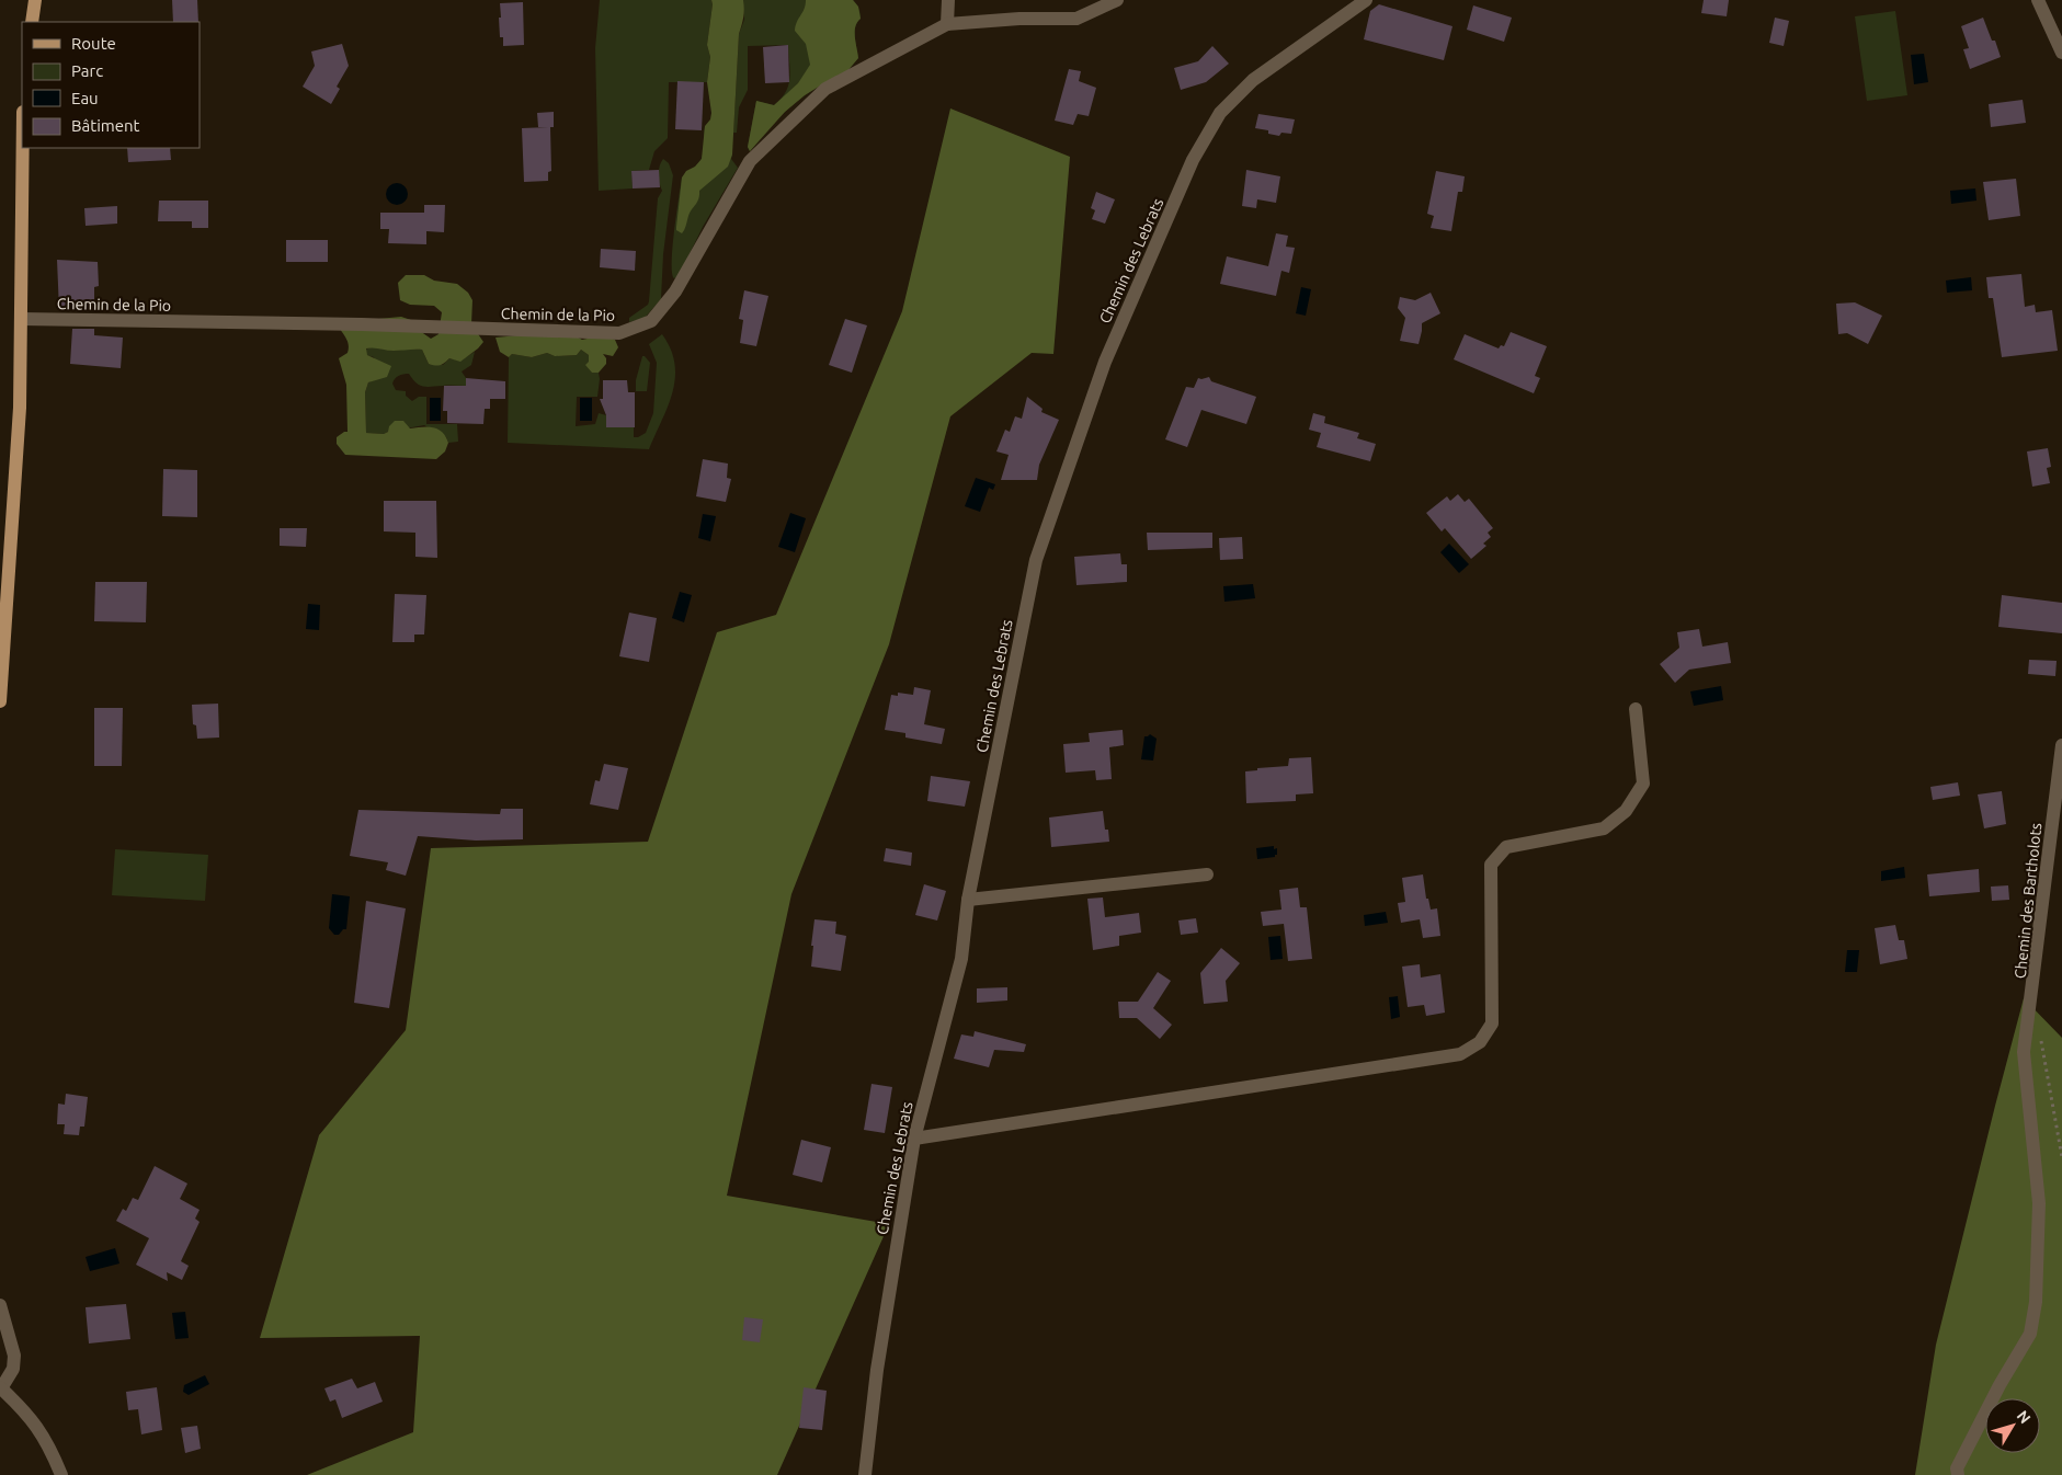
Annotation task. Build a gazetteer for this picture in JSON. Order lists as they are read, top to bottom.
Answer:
{
  "streets": {
    "street": ["Chemin des Lebrats", "Chemin de la Pio", "Chemin des Bartholots"]
  },
  "legend": [
    "Route",
    "Parc",
    "Eau",
    "Bâtiment"
  ],
  "north": "top right"
}
